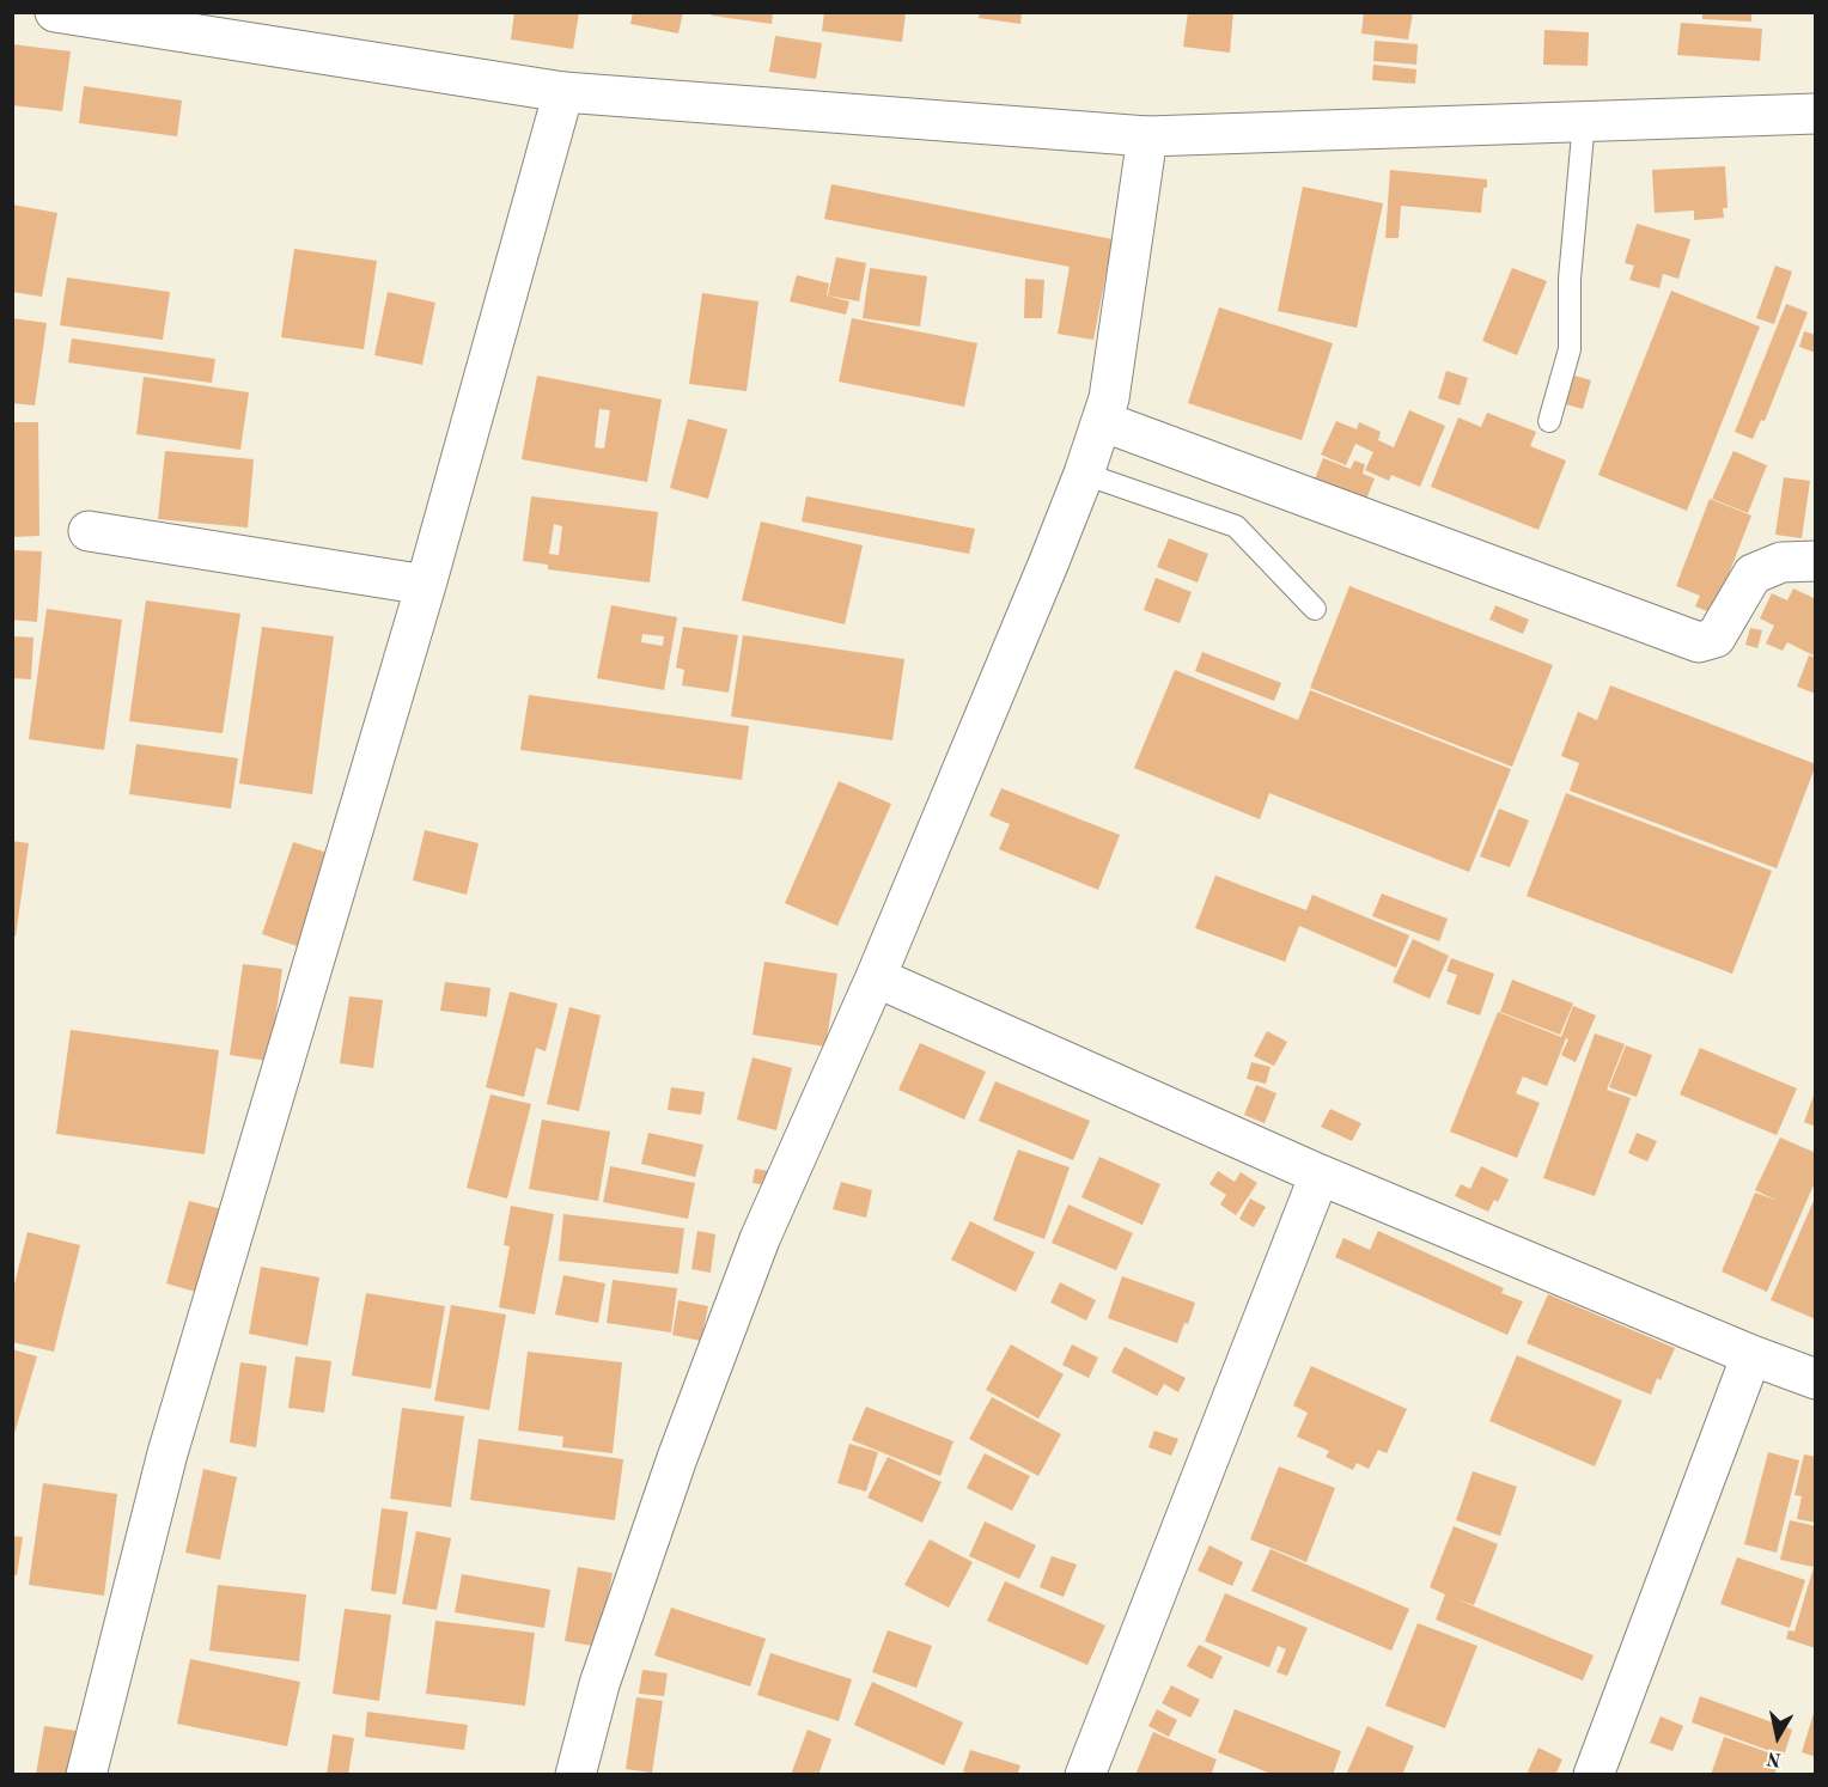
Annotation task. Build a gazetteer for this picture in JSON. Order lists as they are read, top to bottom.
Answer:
{
  "north": "bottom"
}
